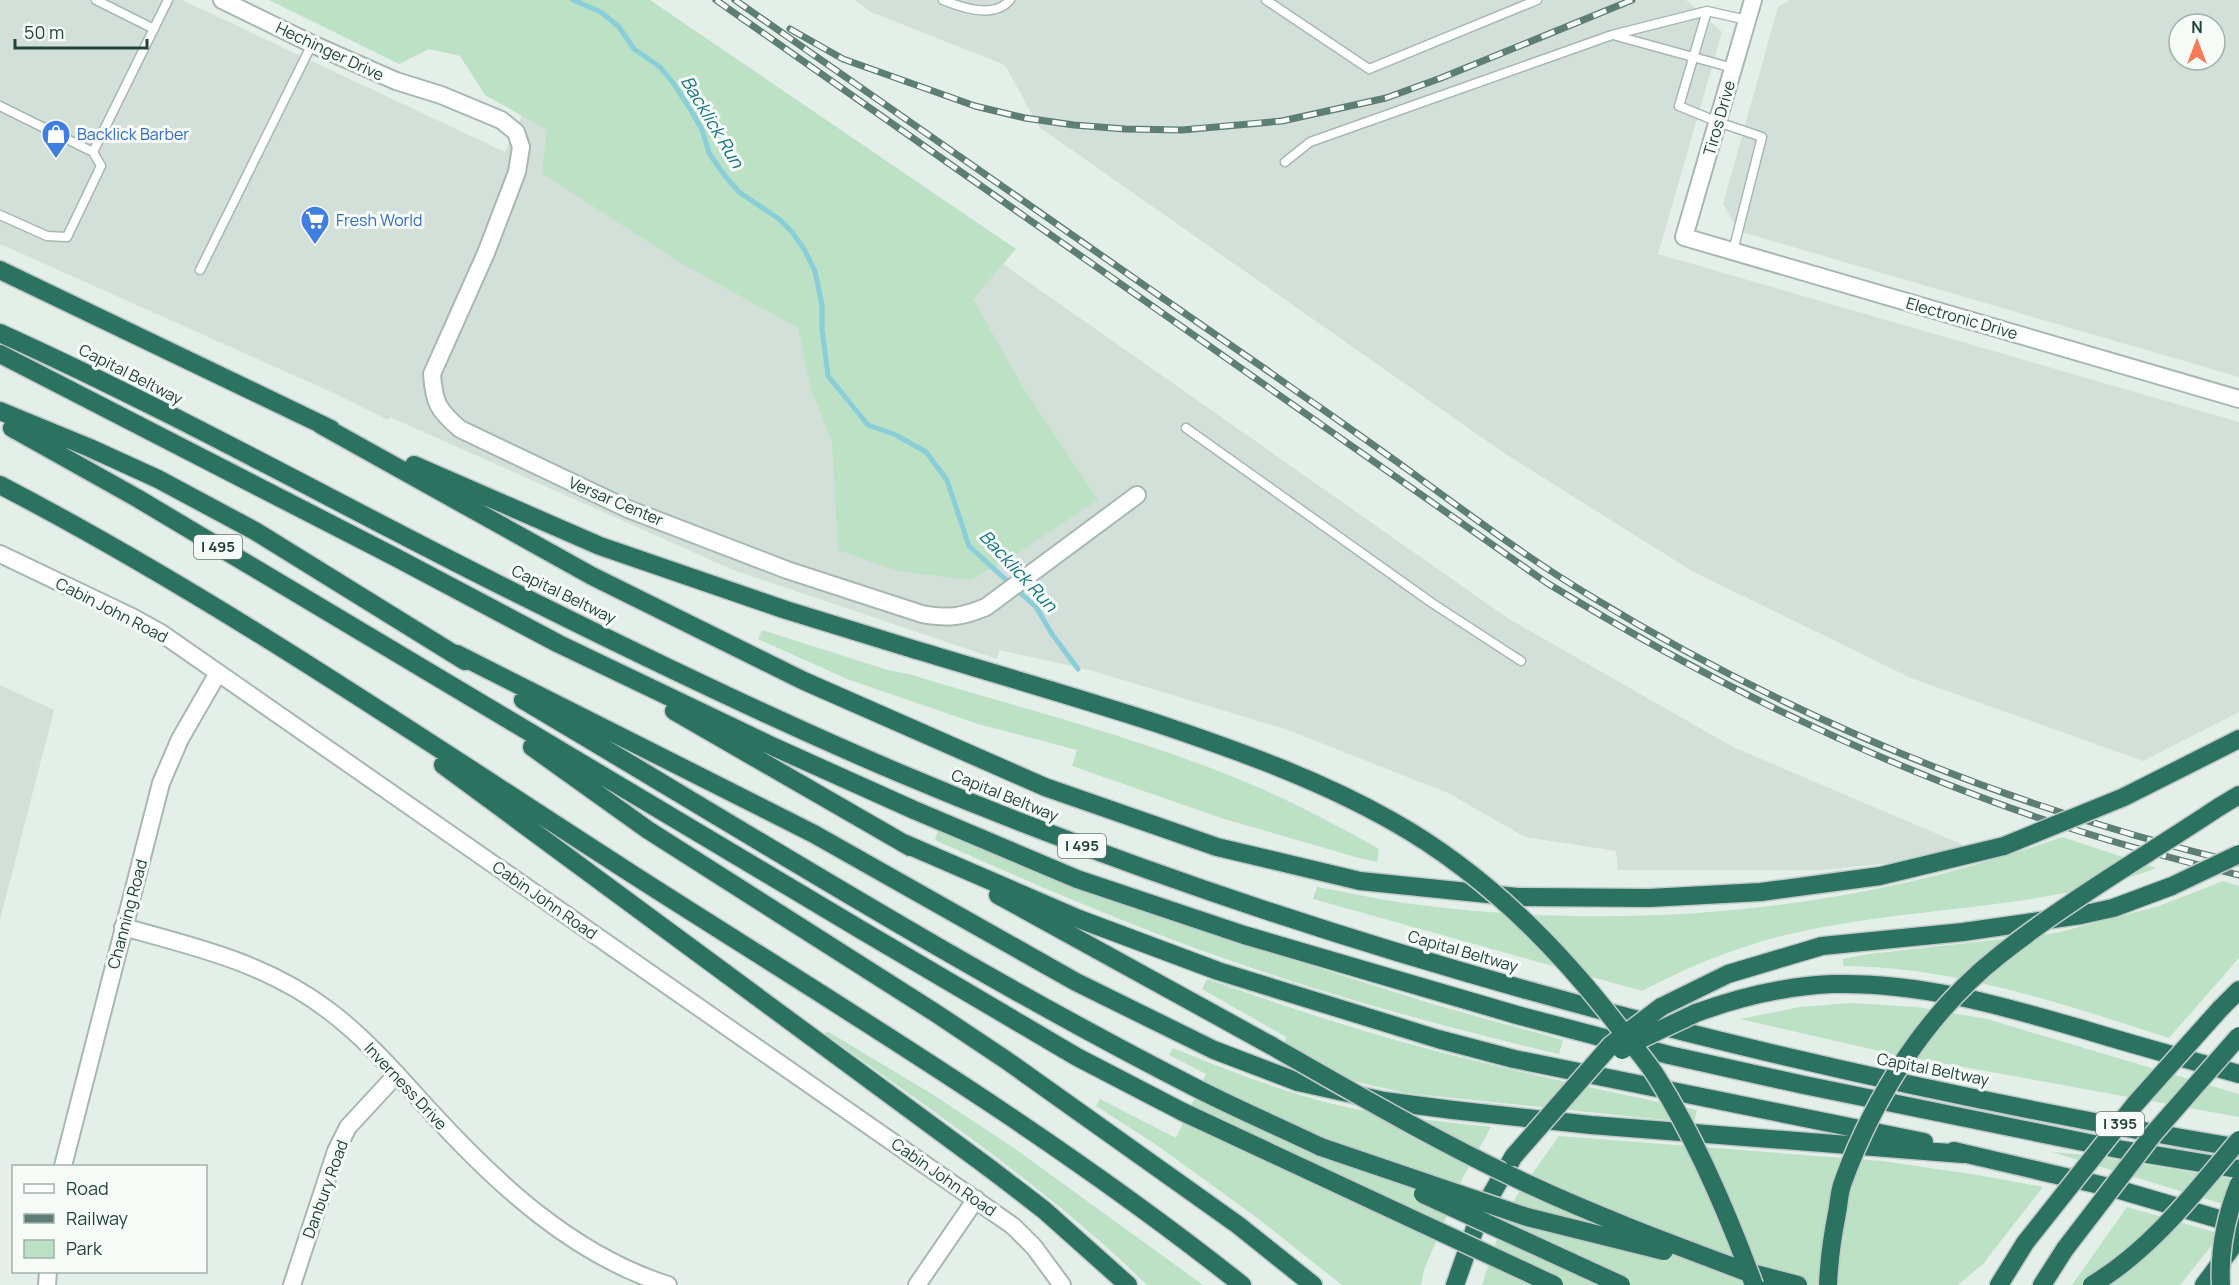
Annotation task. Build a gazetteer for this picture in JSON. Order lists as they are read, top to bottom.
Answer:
{
  "streets": {
    "highway": ["Capital Beltway", "I 495", "I 395"],
    "street": [
      "Hechinger Drive",
      "Tiros Drive",
      "Electronic Drive",
      "Versar Center",
      "Cabin John Road",
      "Channing Road",
      "Inverness Drive",
      "Danbury Road"
    ]
  },
  "crossings": [
    ["Hechinger Drive", "Versar Center"],
    ["Tiros Drive", "Electronic Drive"],
    ["Cabin John Road", "Channing Road"],
    ["Channing Road", "Inverness Drive"],
    ["Inverness Drive", "Danbury Road"]
  ],
  "water": ["Backlick Run"],
  "places": {
    "shop": ["Backlick Barber"],
    "supermarket": ["Fresh World"]
  },
  "legend": ["Road", "Railway", "Park"],
  "scale_bar": "50 m",
  "north": "top"
}
